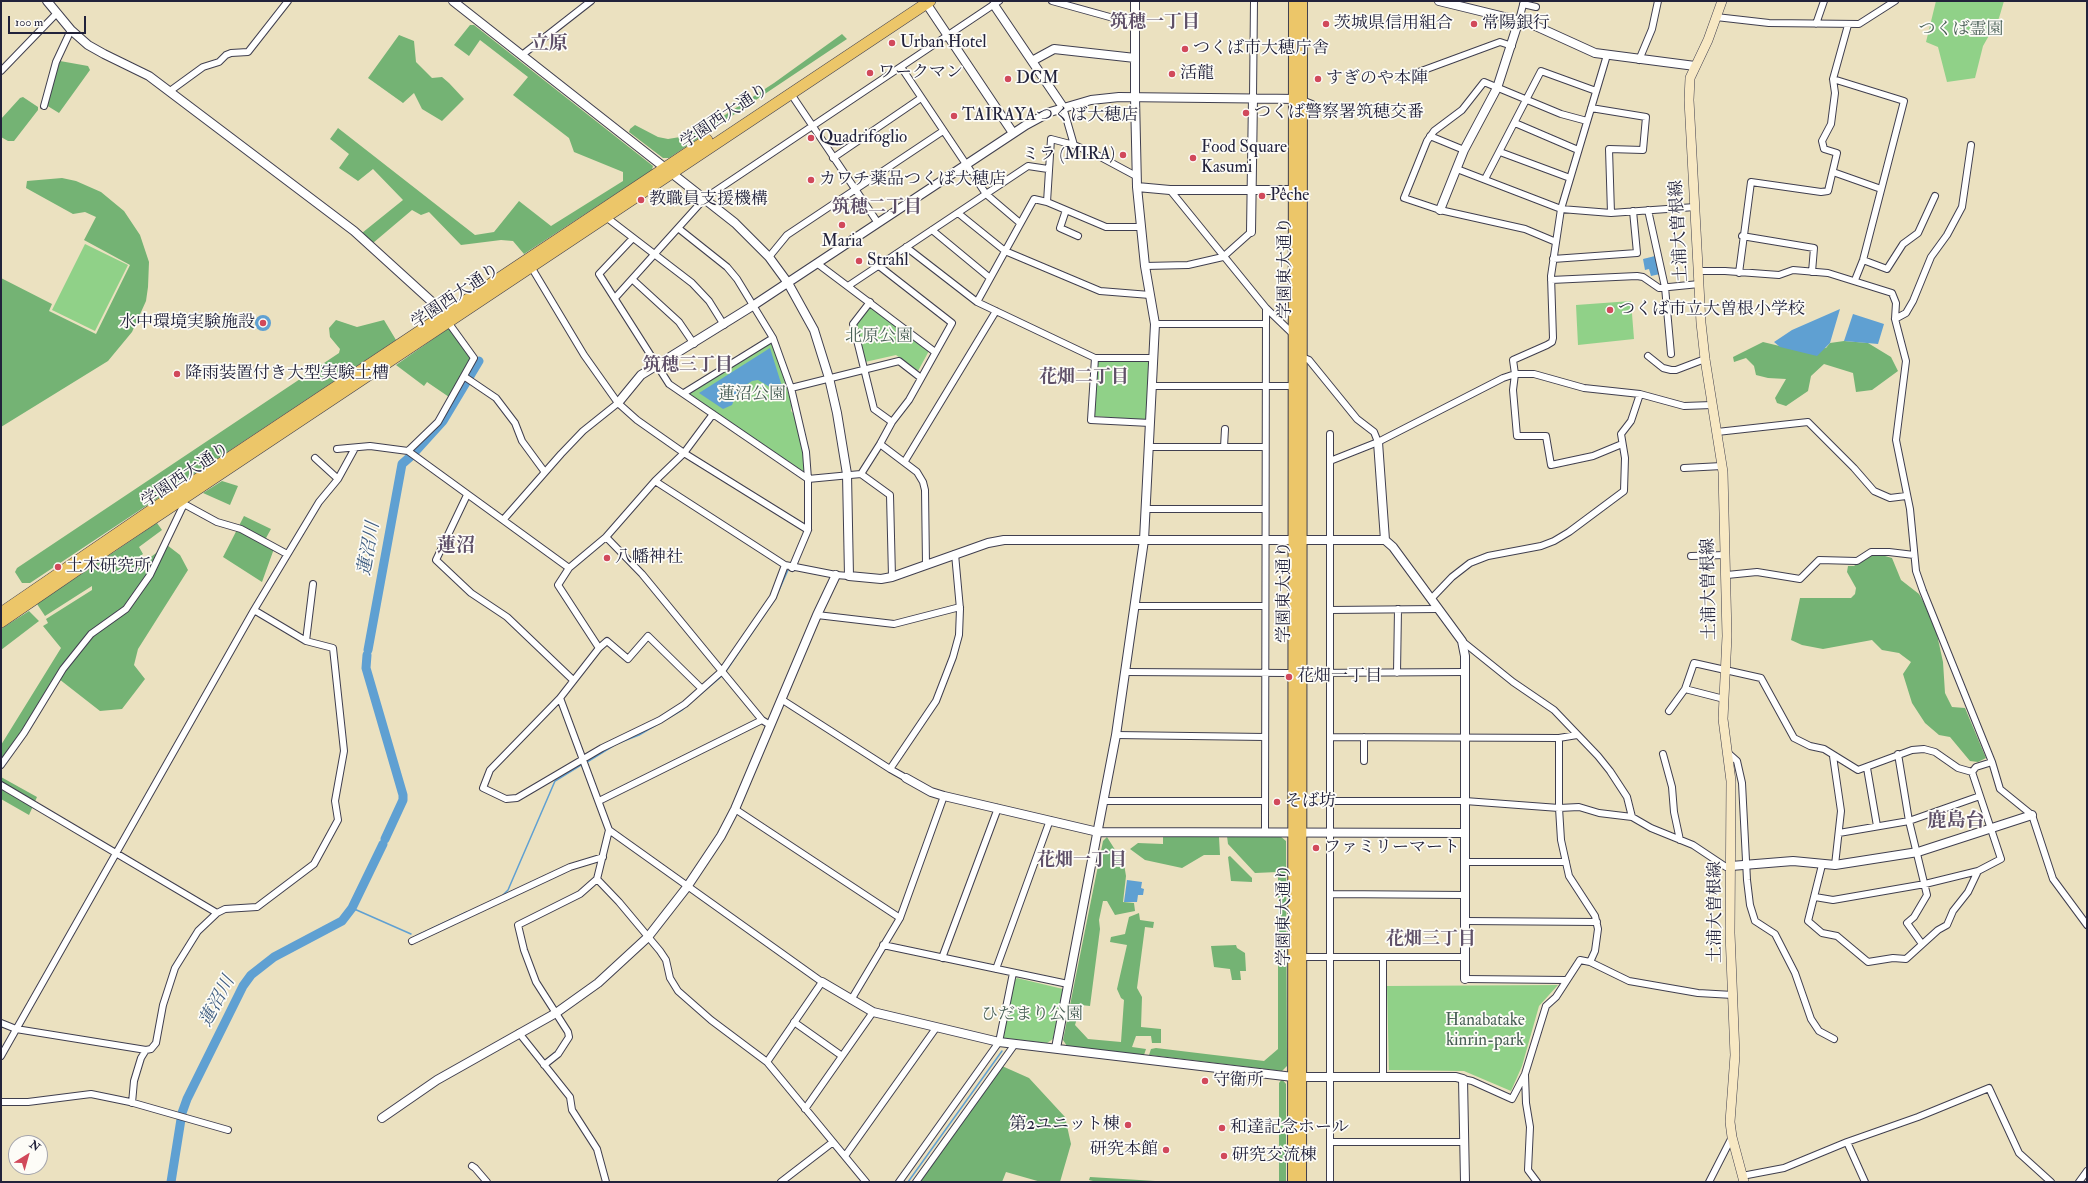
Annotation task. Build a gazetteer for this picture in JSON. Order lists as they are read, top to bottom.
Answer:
{
  "streets": {
    "highway": ["学園西大通り"],
    "main road": ["土浦大曽根線", "学園東大通り"]
  },
  "districts": [
    "筑穂一丁目",
    "立原",
    "筑穂二丁目",
    "筑穂三丁目",
    "花畑二丁目",
    "蓮沼",
    "鹿島台",
    "花畑一丁目",
    "花畑三丁目"
  ],
  "water": ["蓮沼川"],
  "parks": [
    "つくば霊園",
    "北原公園",
    "蓮沼公園",
    "ひだまり公園",
    "Hanabatake kinrin-park"
  ],
  "places": [
    "茨城県信用組合",
    "常陽銀行",
    "Urban Hotel",
    "つくば市大穂庁舎",
    "ワークマン",
    "活龍",
    "DCM",
    "すぎのや本陣",
    "つくば警察署筑穂交番",
    "TAIRAYAつくば大穂店",
    "Quadrifoglio",
    "ミラ (MIRA)",
    "Food Square Kasumi",
    "カワチ薬品つくば大穂店",
    "Pêche",
    "教職員支援機構",
    "Maria",
    "Strahl",
    "つくば市立大曽根小学校",
    "水中環境実験施設",
    "降雨装置付き大型実験土槽",
    "八幡神社",
    "土木研究所",
    "花畑一丁目",
    "そば坊",
    "ファミリーマート",
    "守衛所",
    "第2ユニット棟",
    "和達記念ホール",
    "研究本館",
    "研究交流棟"
  ],
  "scale_bar": "100 m",
  "north": "top right"
}
